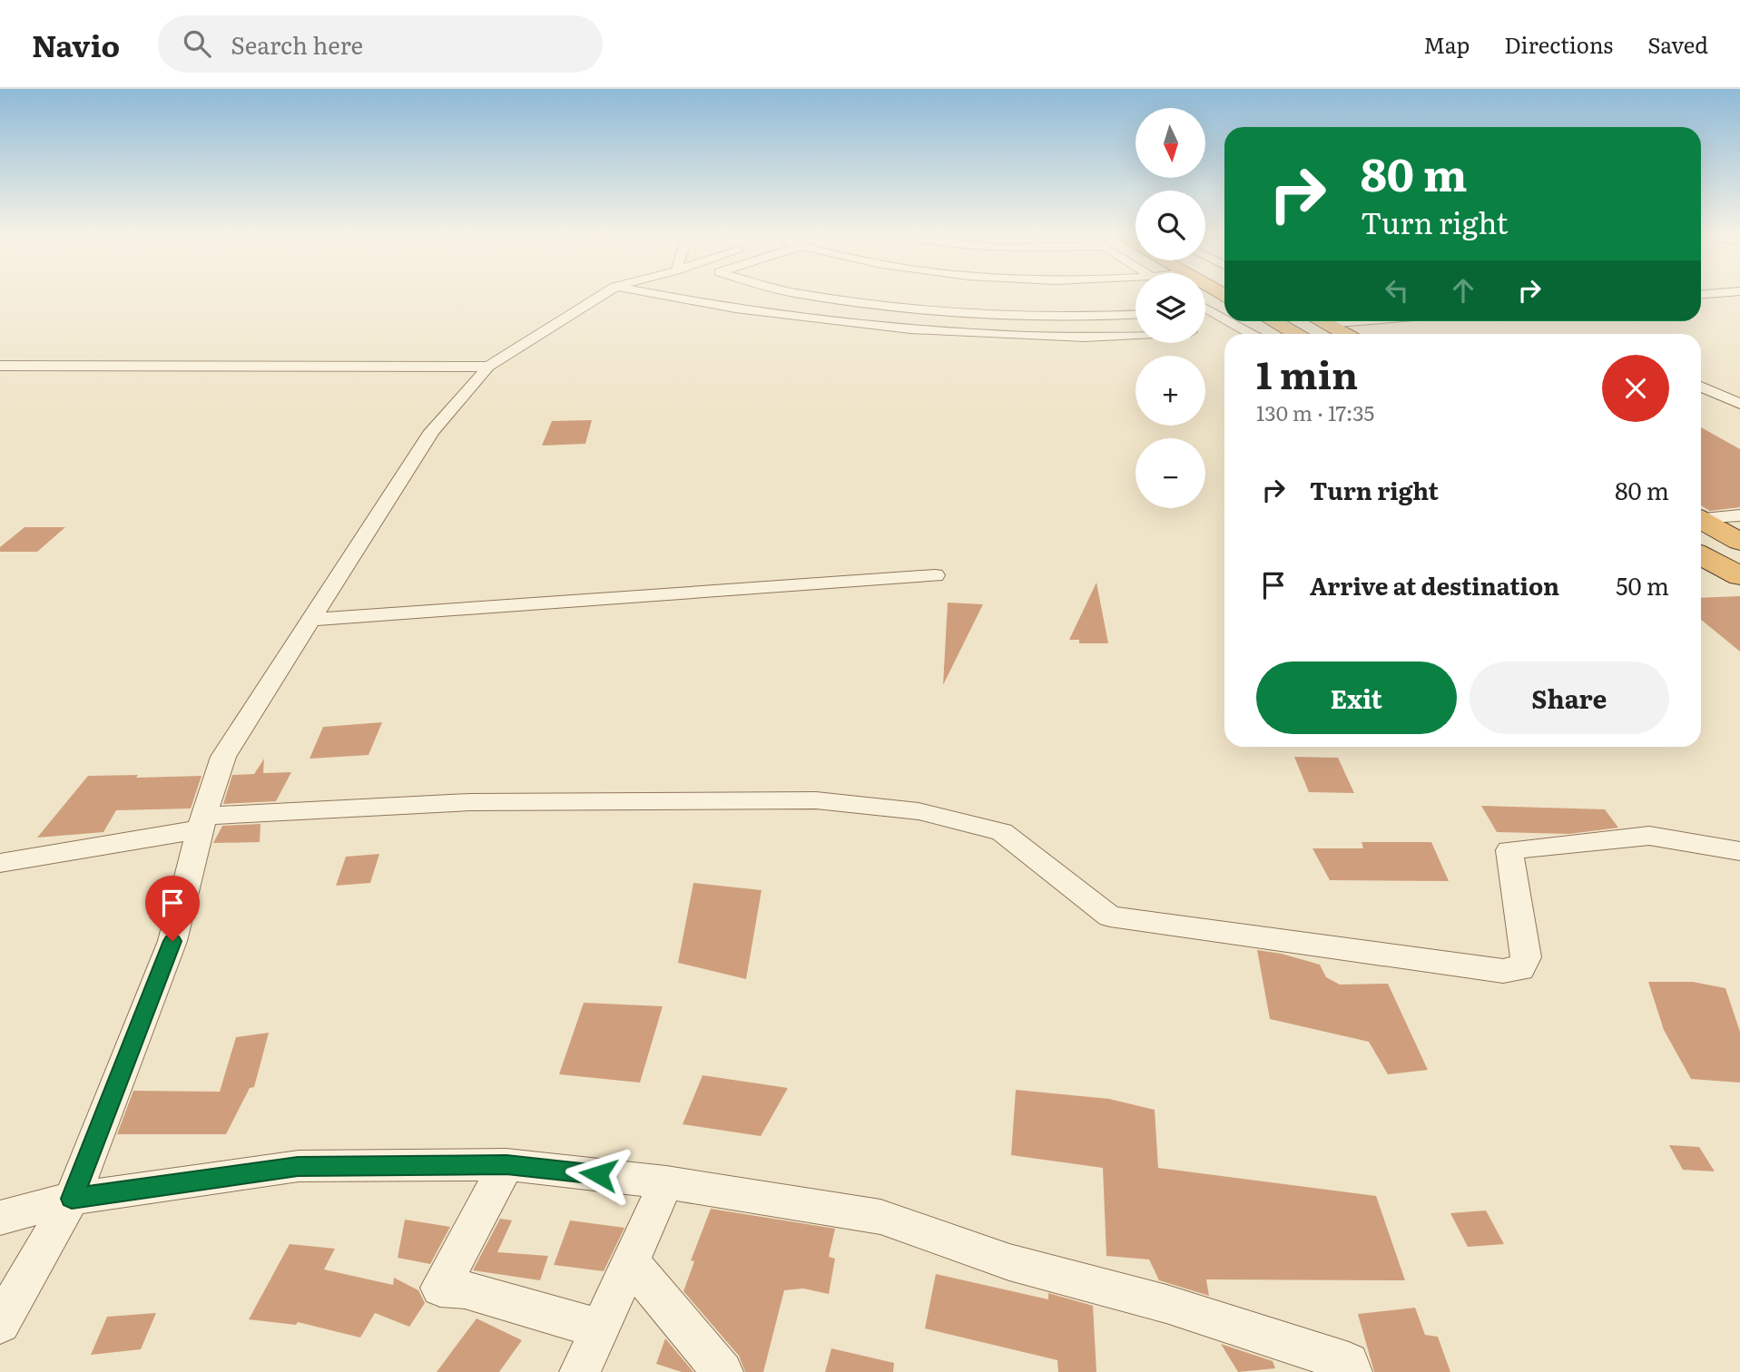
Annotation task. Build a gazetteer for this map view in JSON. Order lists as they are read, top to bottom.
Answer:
{
  "north": "bottom",
  "page": {
    "header": "Navio",
    "search": "Search here",
    "nav": ["Map", "Directions", "Saved"],
    "map_buttons": ["+", "−"],
    "turn": ["80 m", "Turn right"],
    "heading": ["1 min", "130 m · 17:35"],
    "list": [
      {
        "name": "Turn right",
        "value": "80 m"
      },
      {
        "name": "Arrive at destination",
        "value": "50 m"
      }
    ],
    "buttons": ["Exit", "Share"]
  }
}
